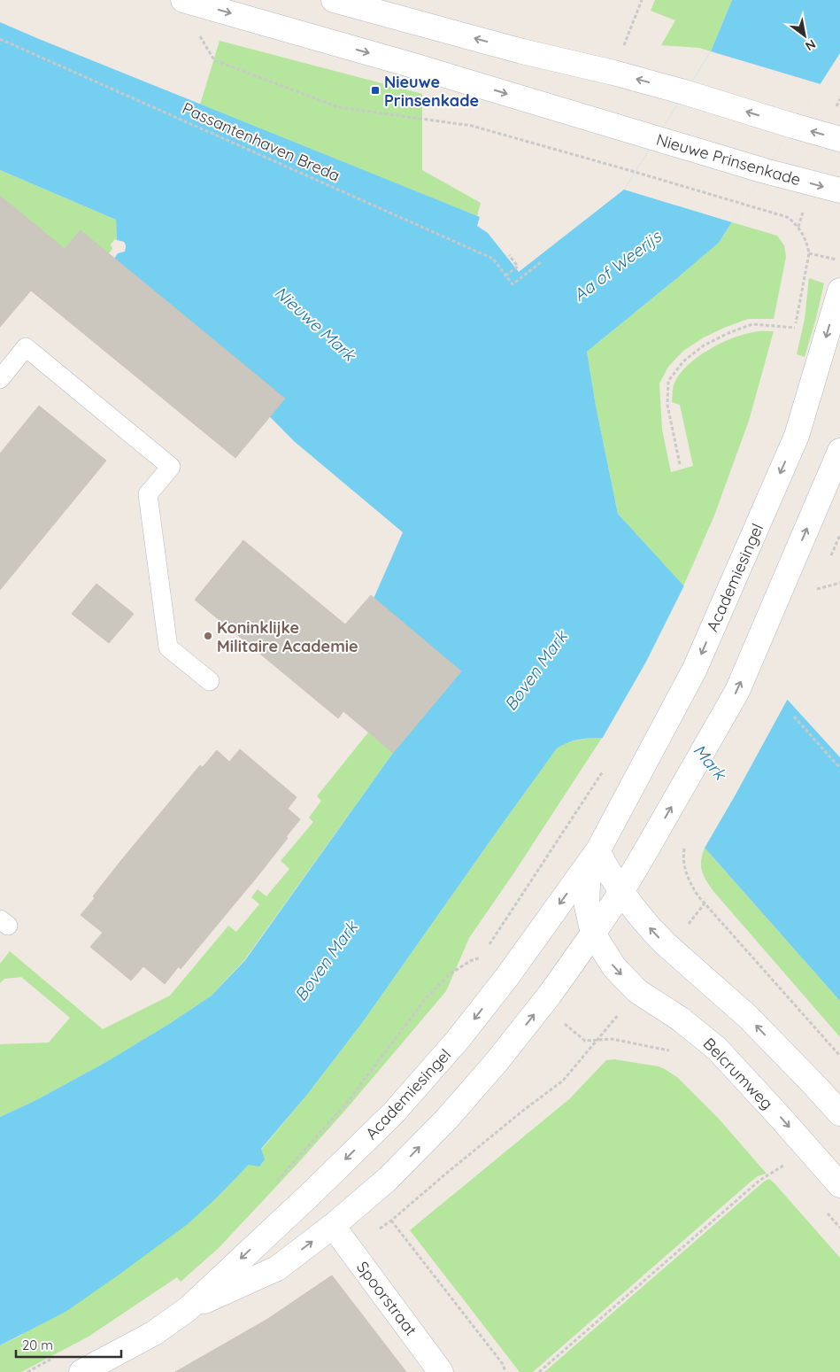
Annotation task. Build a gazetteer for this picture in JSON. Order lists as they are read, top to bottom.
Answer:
{
  "streets": {
    "street": [
      "Nieuwe Prinsenkade",
      "Academiesingel",
      "Belcrumweg",
      "Spoorstraat"
    ],
    "path": ["Passantenhaven Breda"]
  },
  "crossings": [
    ["Academiesingel", "Belcrumweg"],
    ["Academiesingel", "Spoorstraat"]
  ],
  "water": [
    "Aa of Weerijs",
    "Nieuwe Mark",
    "Boven Mark",
    "Mark"
  ],
  "places": {
    "transit": ["Nieuwe Prinsenkade"],
    "other": ["Koninklijke Militaire Academie"]
  },
  "scale_bar": "20 m",
  "north": "bottom right"
}
